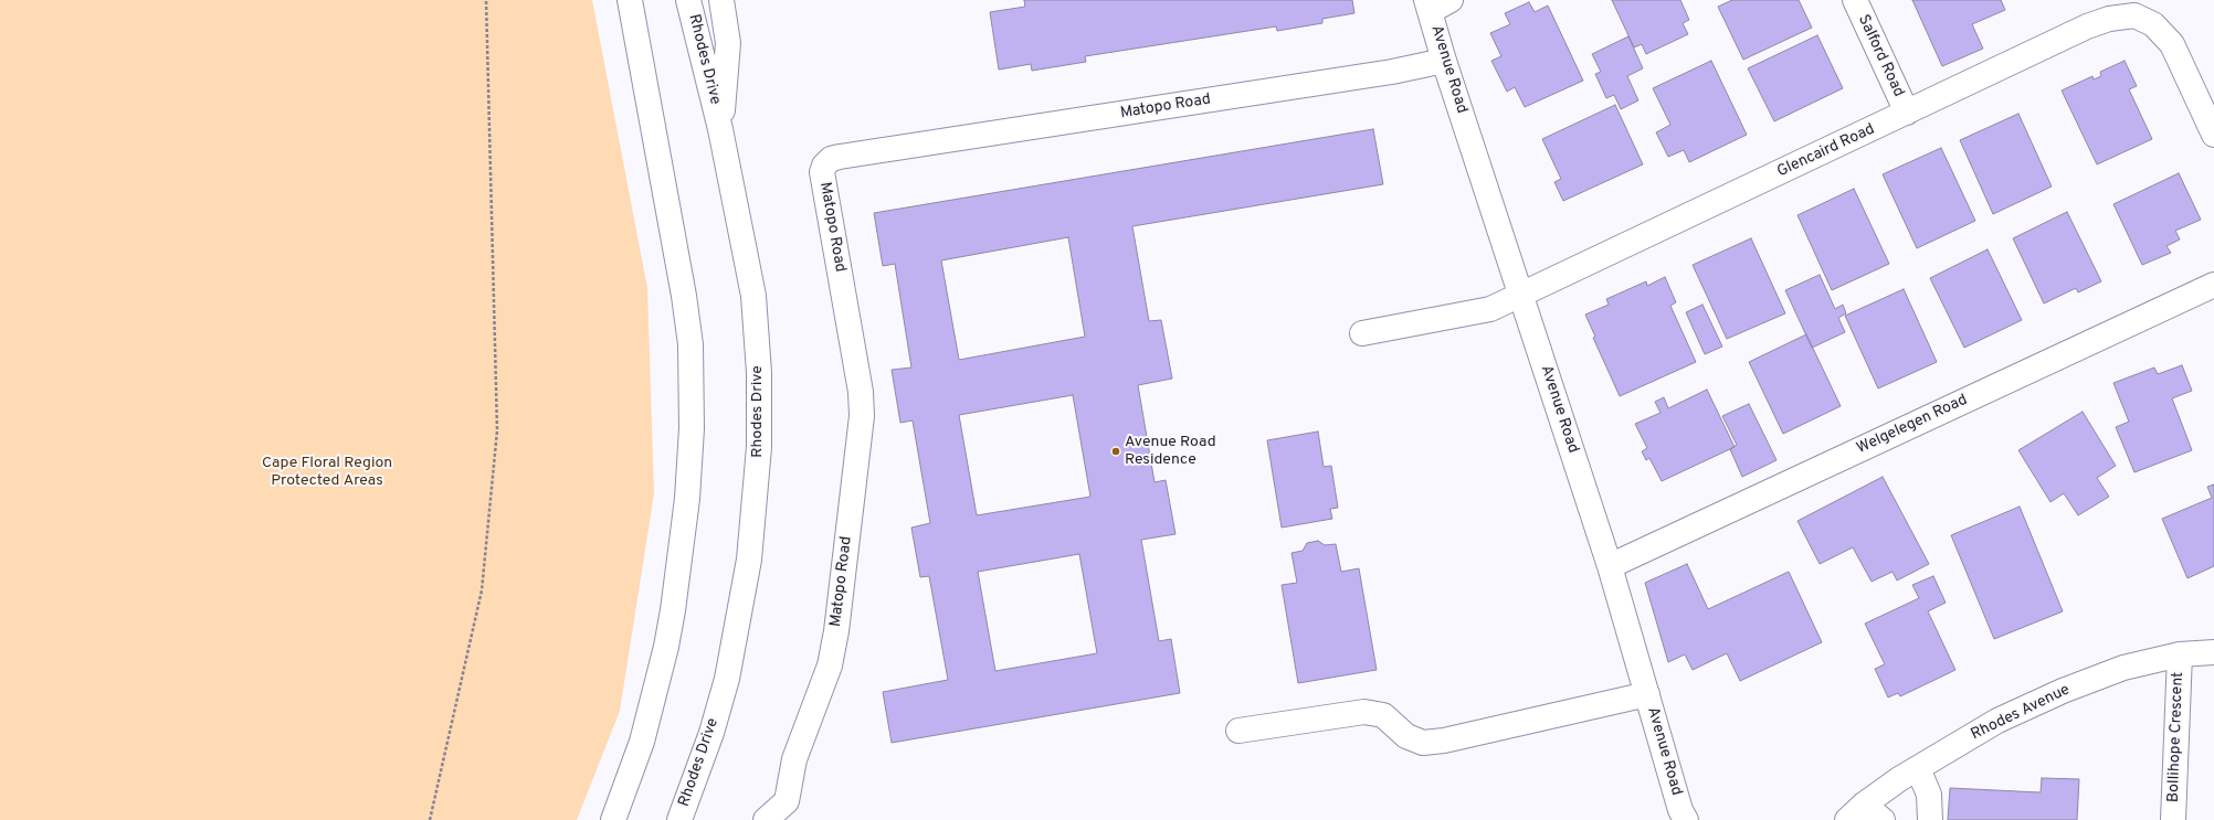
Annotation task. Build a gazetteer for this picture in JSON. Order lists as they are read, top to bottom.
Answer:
{
  "streets": {
    "main road": [
      "Salford Road",
      "Rhodes Drive",
      "Avenue Road",
      "Matopo Road",
      "Glencaird Road",
      "Welgelegen Road",
      "Rhodes Avenue",
      "Bollihope Crescent"
    ]
  },
  "crossings": [
    ["Salford Road", "Glencaird Road"],
    ["Avenue Road", "Matopo Road"],
    ["Avenue Road", "Glencaird Road"],
    ["Avenue Road", "Welgelegen Road"],
    ["Rhodes Avenue", "Bollihope Crescent"]
  ],
  "parks": ["Cape Floral Region Protected Areas"],
  "places": ["Avenue Road Residence"]
}
